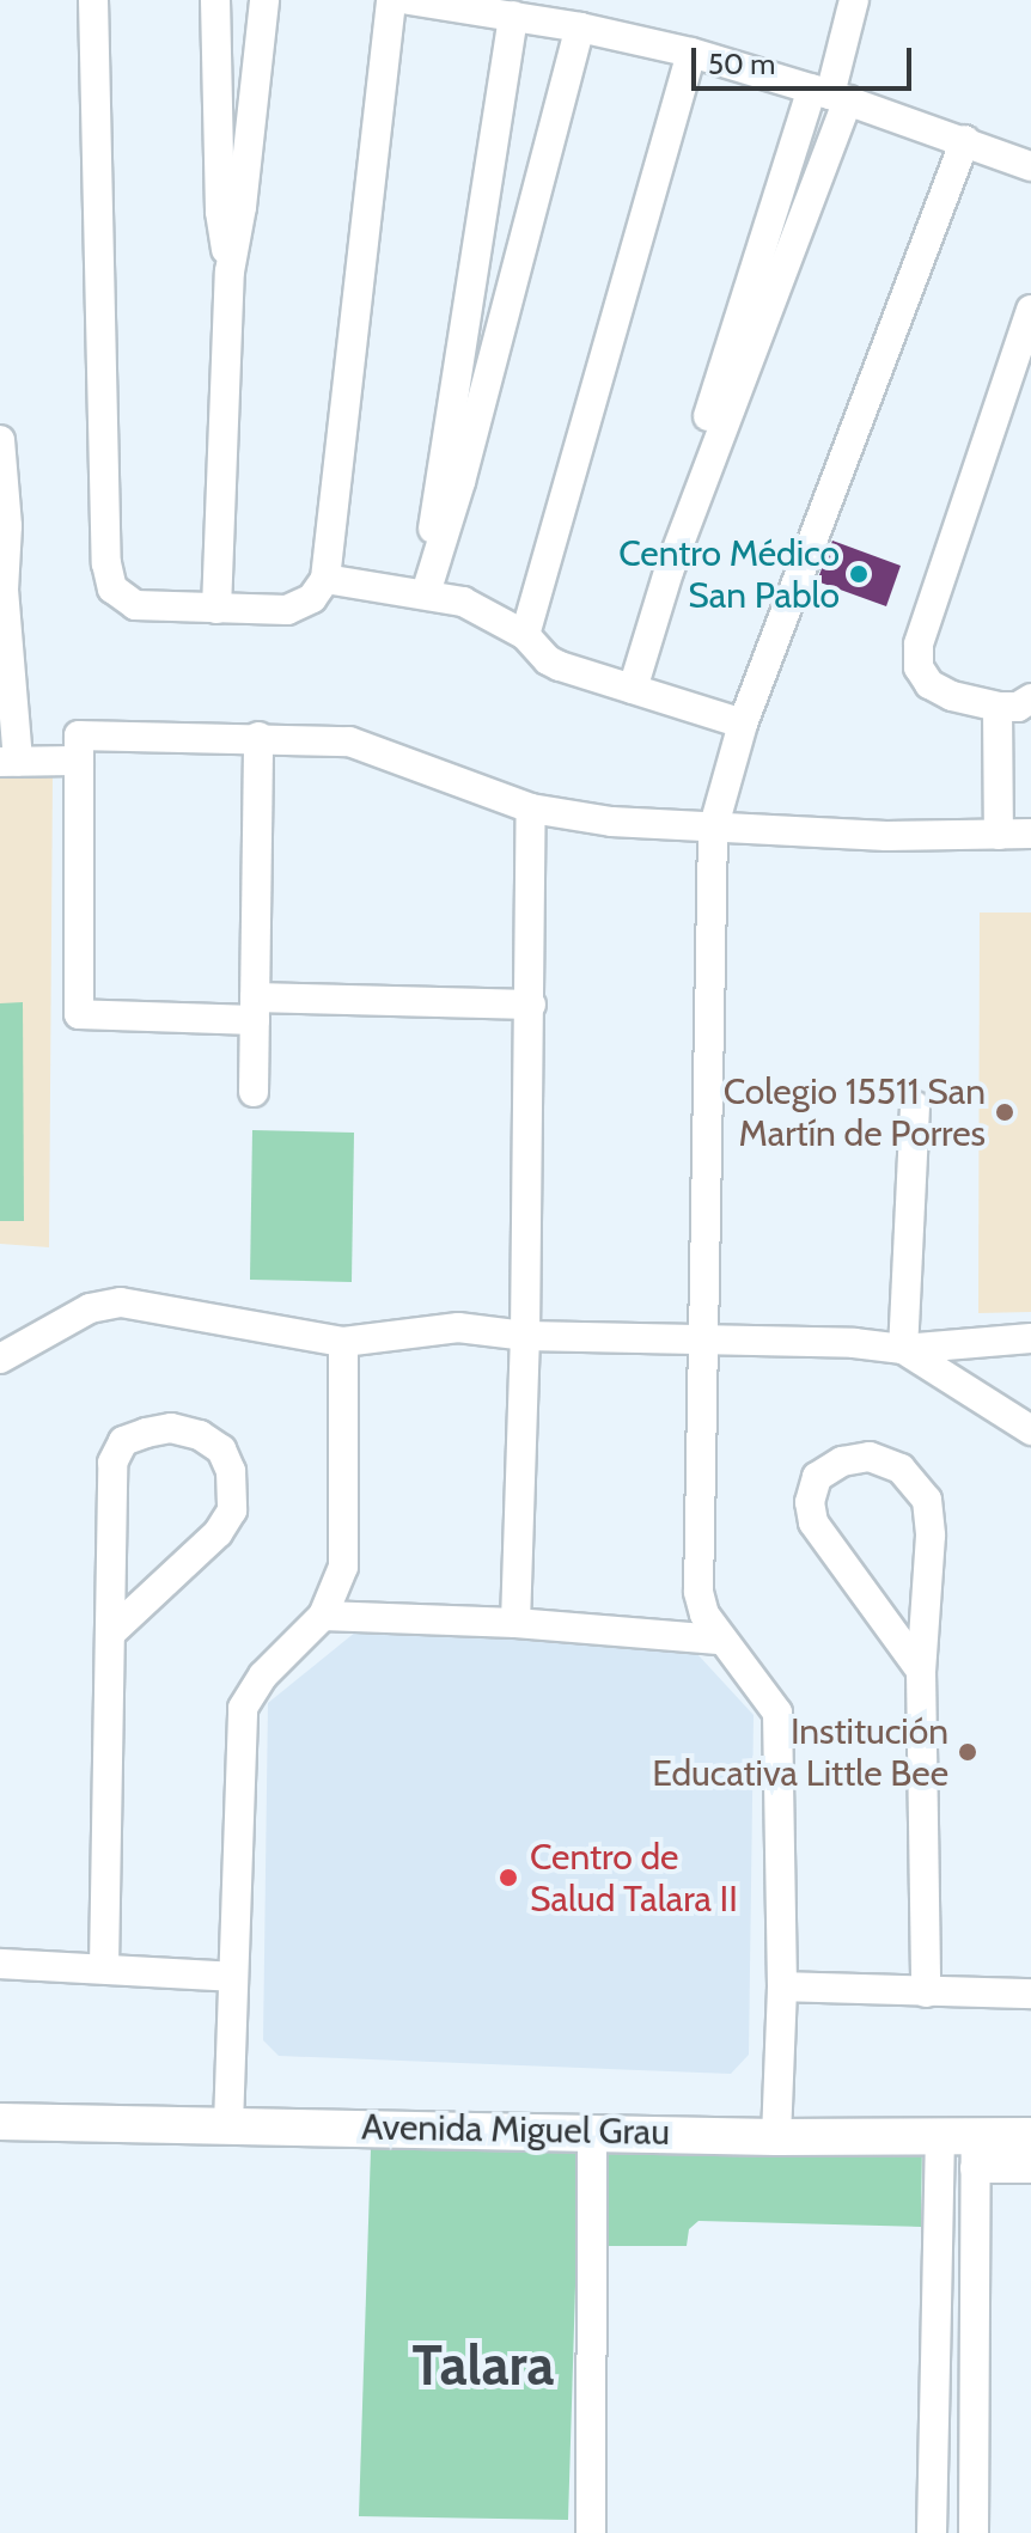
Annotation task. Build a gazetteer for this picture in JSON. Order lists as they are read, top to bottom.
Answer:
{
  "streets": {
    "main road": ["Avenida Miguel Grau"]
  },
  "districts": ["Talara"],
  "places": [
    "Centro Médico San Pablo",
    "Colegio 15511 San Martín de Porres",
    "Institución Educativa Little Bee",
    "Centro de Salud Talara II"
  ],
  "scale_bar": "50 m"
}
